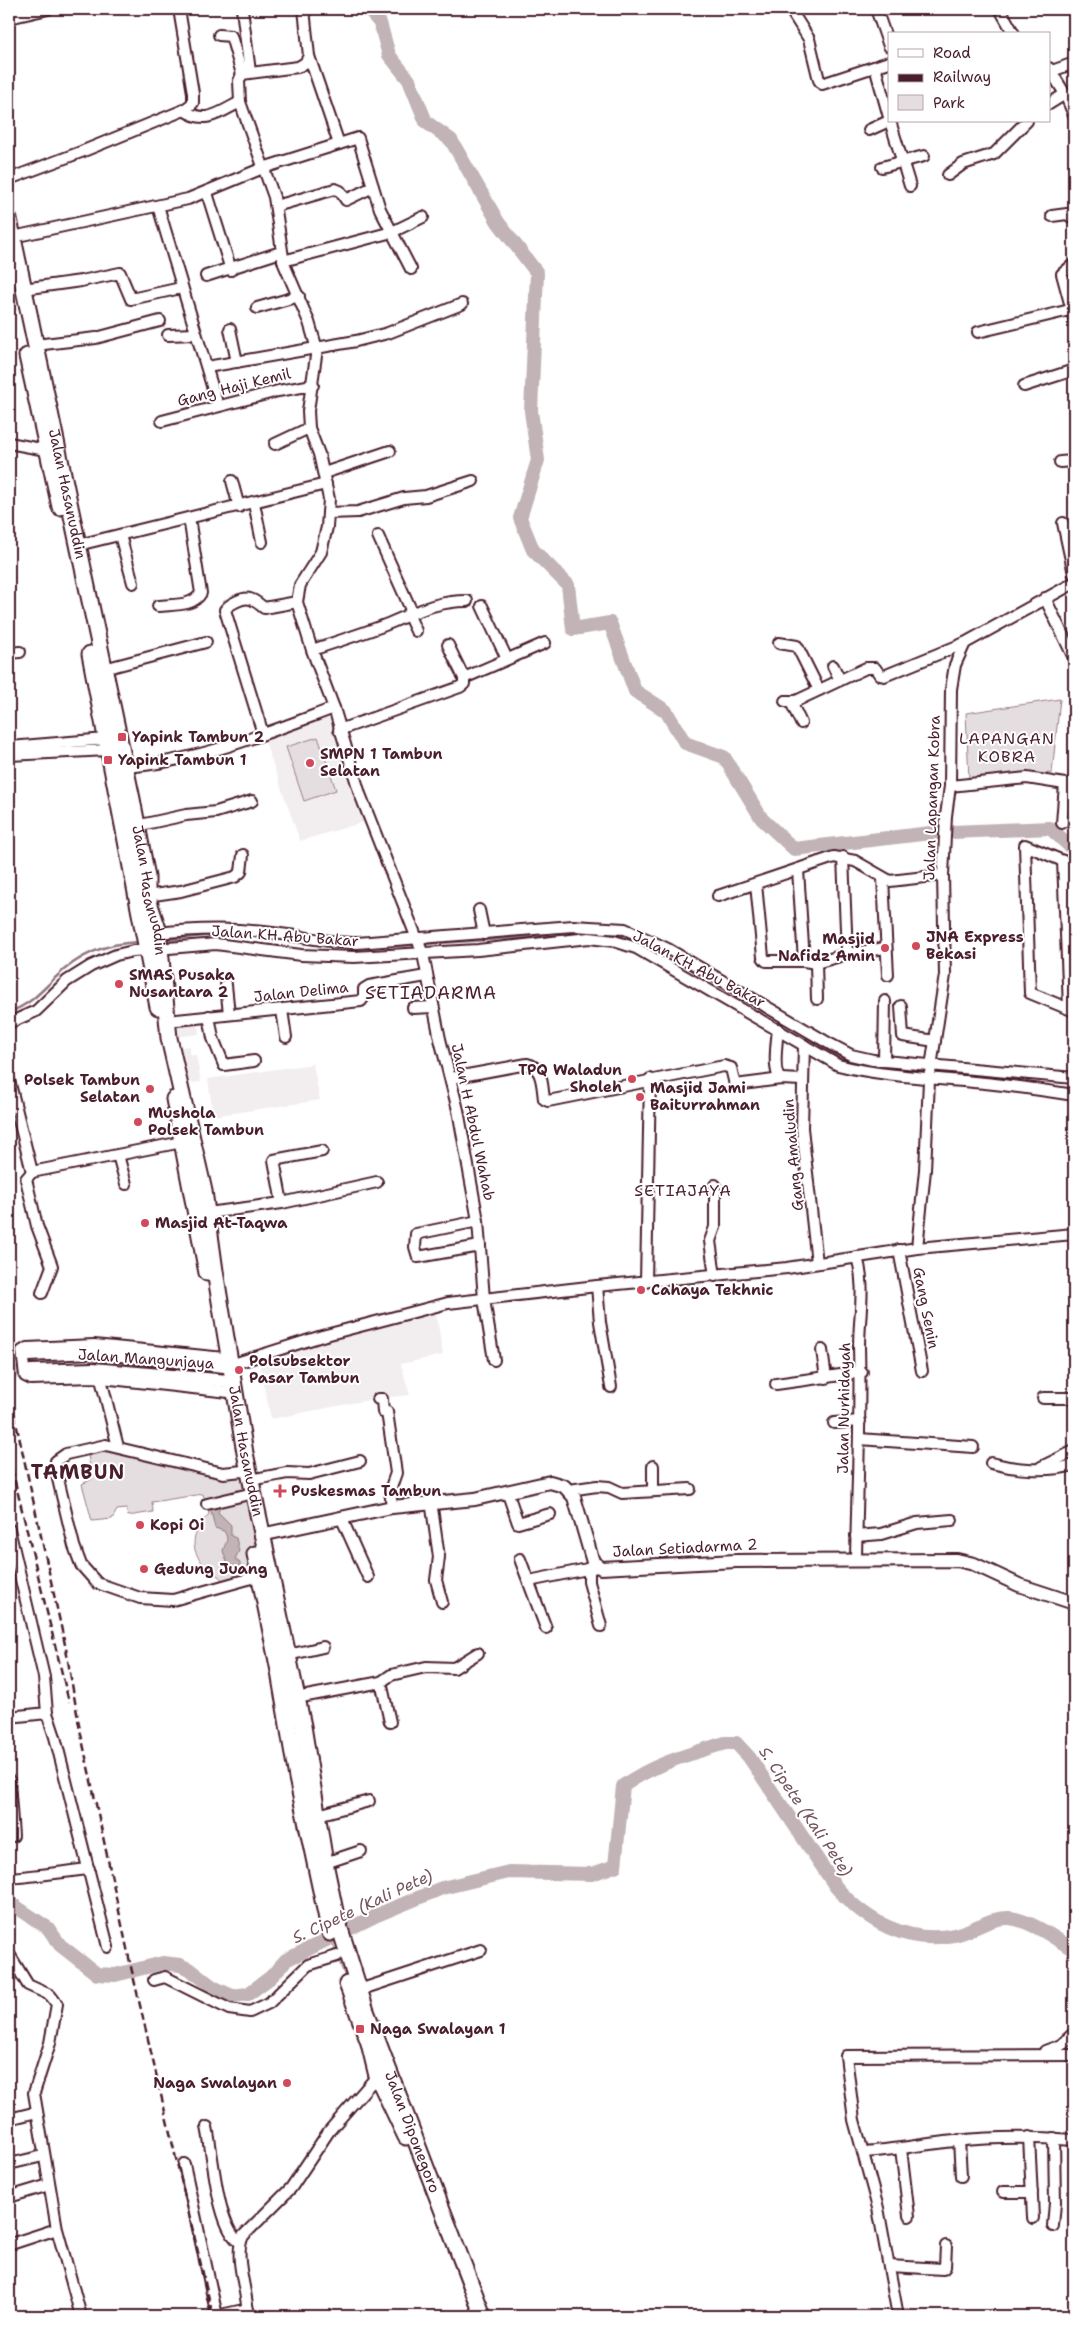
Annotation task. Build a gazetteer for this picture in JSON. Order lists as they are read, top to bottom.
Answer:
{
  "streets": {
    "highway": ["Jalan Hasanuddin", "Jalan Diponegoro"],
    "main road": ["Jalan Mangunjaya", "Jalan Setiadarma 2"],
    "street": [
      "Gang Haji Kemil",
      "Jalan Lapangan Kobra",
      "Jalan KH Abu Bakar",
      "Jalan Delima",
      "Jalan H Abdul Wahab",
      "Gang Amaludin",
      "Gang Senin",
      "Jalan Nurhidayah"
    ]
  },
  "crossings": [
    ["Jalan Hasanuddin", "Jalan KH Abu Bakar"],
    ["Jalan Hasanuddin", "Jalan Delima"],
    ["Jalan Hasanuddin", "Jalan Mangunjaya"],
    ["Jalan Hasanuddin", "Jalan Diponegoro"],
    ["Jalan Lapangan Kobra", "Jalan KH Abu Bakar"],
    ["Jalan KH Abu Bakar", "Jalan H Abdul Wahab"],
    ["Jalan KH Abu Bakar", "Gang Amaludin"],
    ["Jalan Delima", "Jalan H Abdul Wahab"],
    ["Jalan Nurhidayah", "Jalan Setiadarma 2"]
  ],
  "districts": [
    "LAPANGAN KOBRA",
    "SETIADARMA",
    "SETIAJAYA",
    "TAMBUN"
  ],
  "water": ["S. Cipete (Kali Pete)"],
  "places": {
    "transit": ["Yapink Tambun 2", "Yapink Tambun 1", "Naga Swalayan 1"],
    "other": [
      "SMPN 1 Tambun Selatan",
      "JNA Express Bekasi",
      "Masjid Nafidz Amin",
      "SMAS Pusaka Nusantara 2",
      "TPQ Waladun Sholeh",
      "Polsek Tambun Selatan",
      "Masjid Jami Baiturrahman",
      "Mushola Polsek Tambun",
      "Masjid At-Taqwa",
      "Cahaya Tekhnic",
      "Polsubsektor Pasar Tambun",
      "Kopi Oi",
      "Gedung Juang",
      "Naga Swalayan"
    ],
    "health": ["Puskesmas Tambun"]
  },
  "legend": ["Road", "Railway", "Park"]
}
